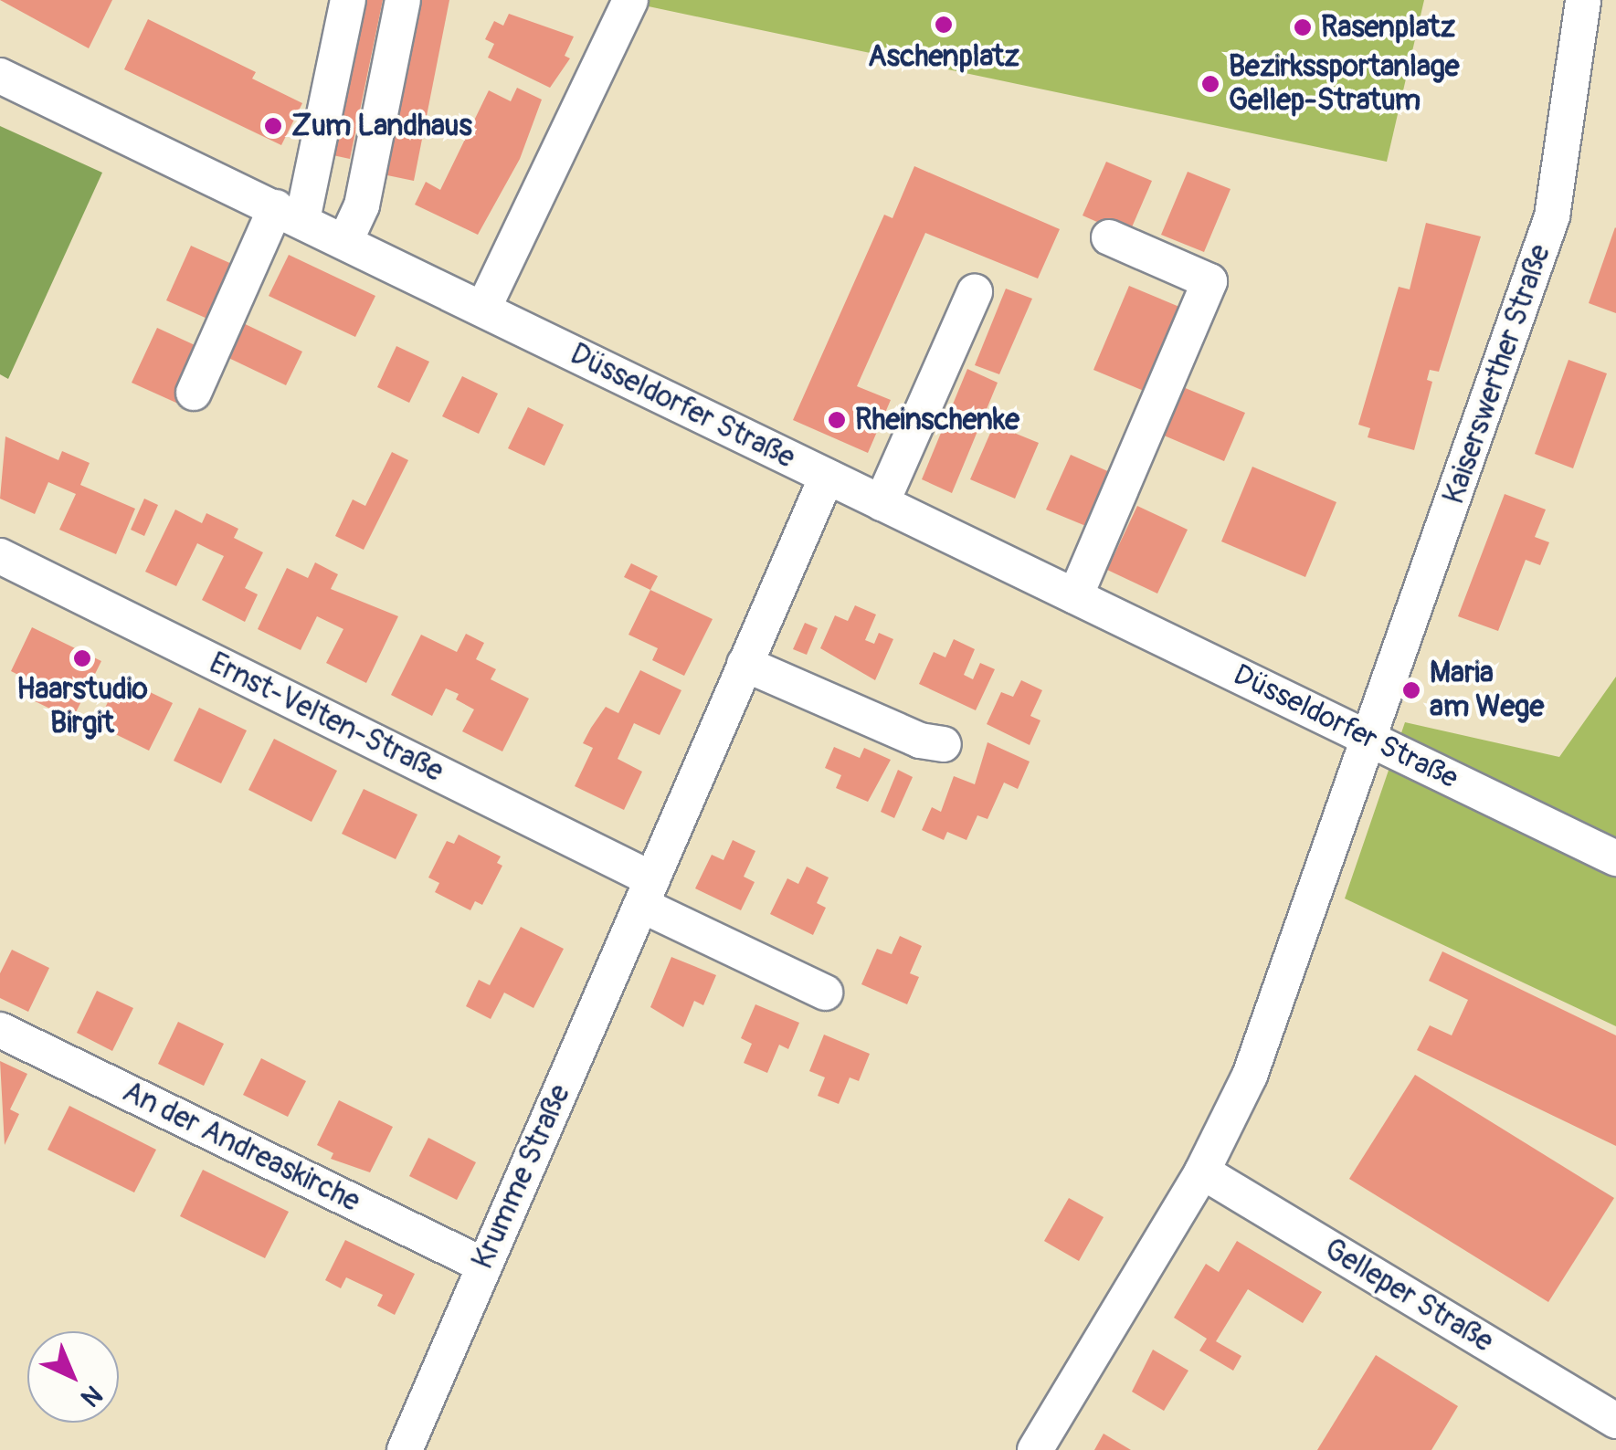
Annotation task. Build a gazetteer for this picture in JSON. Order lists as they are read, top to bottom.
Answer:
{
  "streets": {
    "street": [
      "Kaiserswerther Straße",
      "Düsseldorfer Straße",
      "Ernst-Velten-Straße",
      "An der Andreaskirche",
      "Krumme Straße",
      "Gelleper Straße"
    ]
  },
  "crossings": [
    ["Kaiserswerther Straße", "Düsseldorfer Straße"],
    ["Düsseldorfer Straße", "Krumme Straße"],
    ["Ernst-Velten-Straße", "Krumme Straße"],
    ["An der Andreaskirche", "Krumme Straße"]
  ],
  "places": [
    "Aschenplatz",
    "Rasenplatz",
    "Bezirkssportanlage Gellep-Stratum",
    "Zum Landhaus",
    "Rheinschenke",
    "Haarstudio Birgit",
    "Maria am Wege"
  ],
  "north": "bottom right"
}
